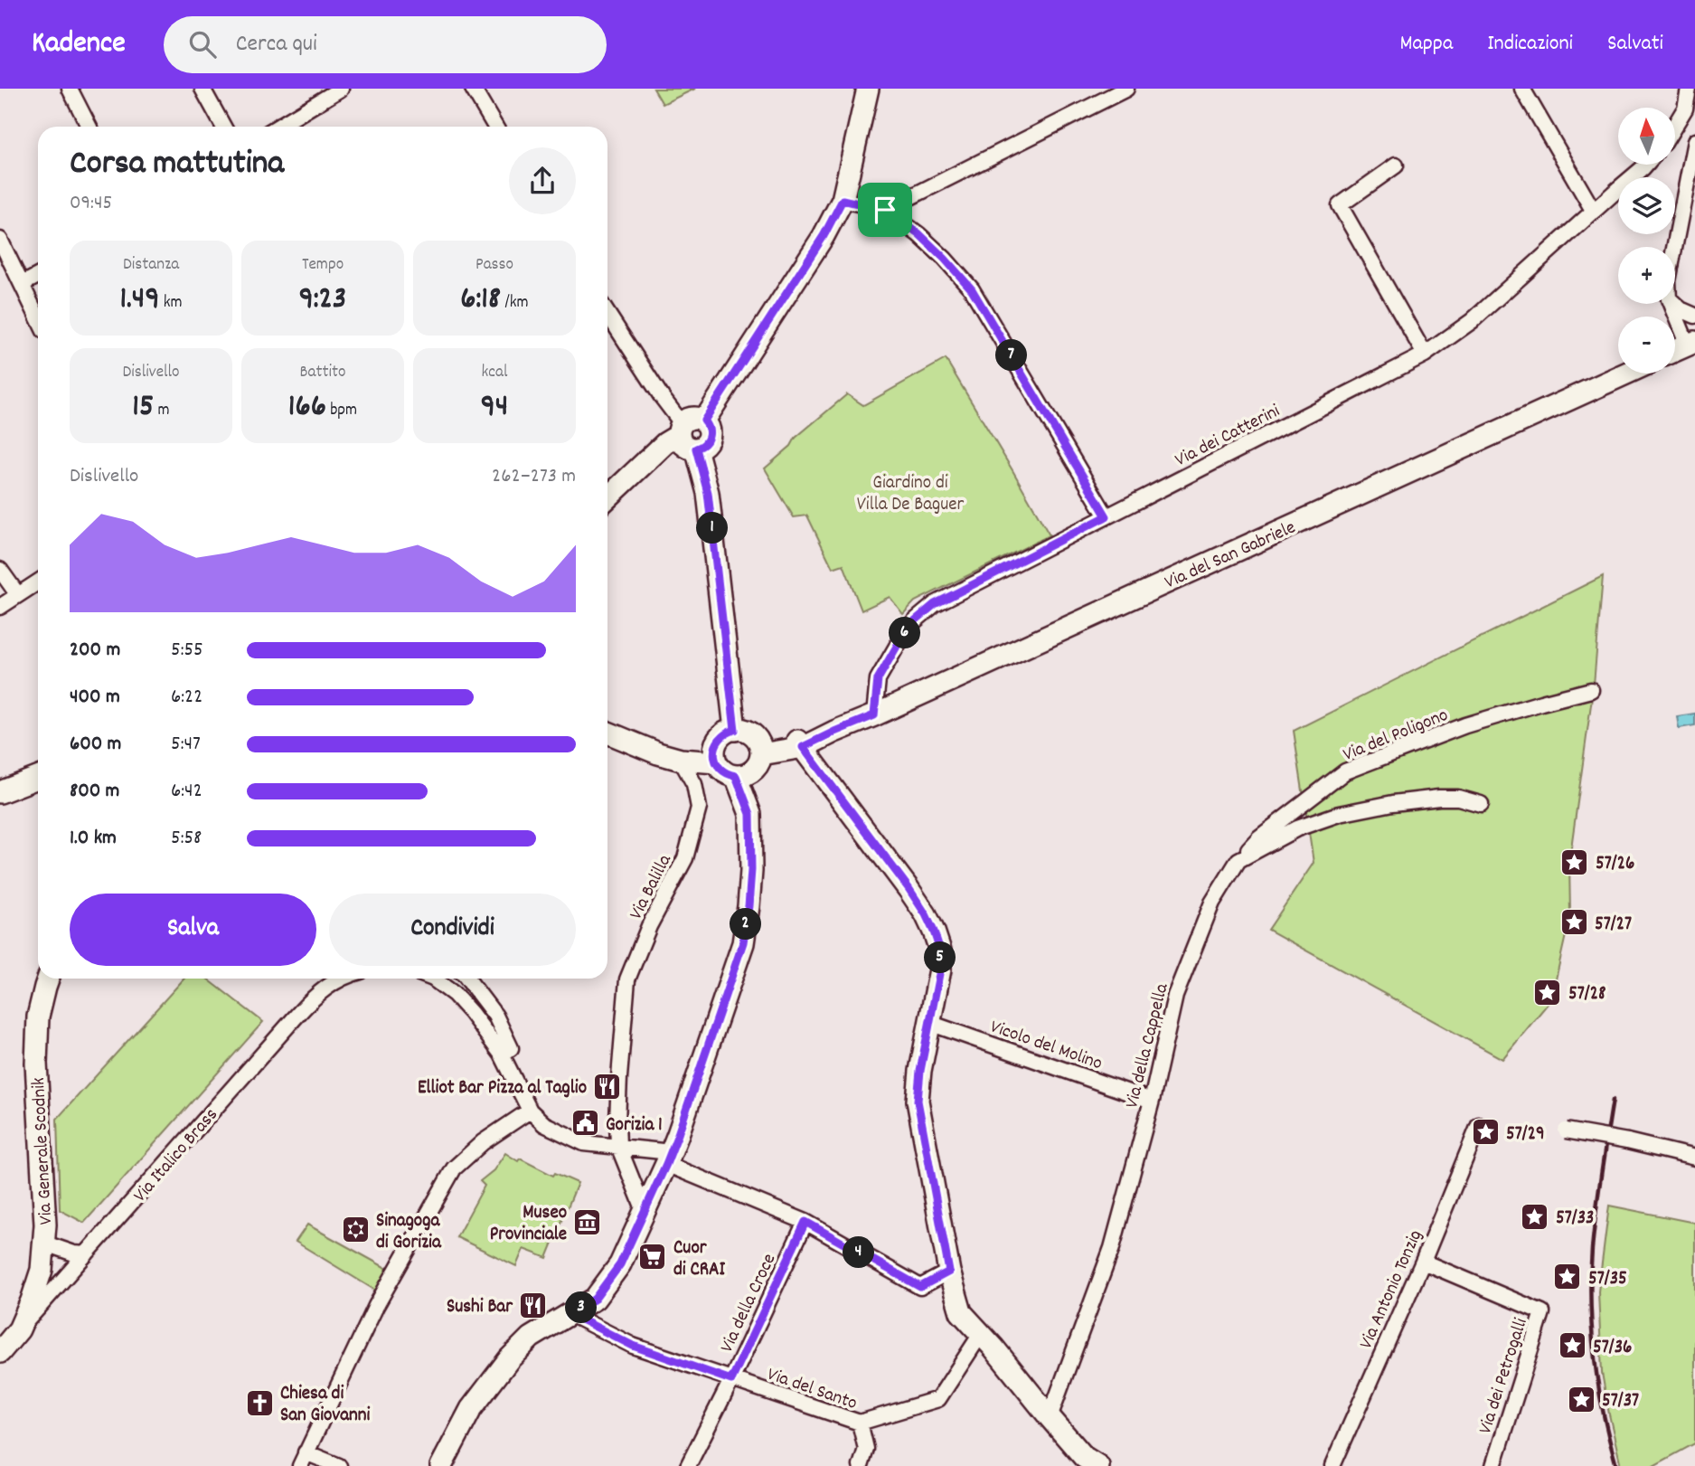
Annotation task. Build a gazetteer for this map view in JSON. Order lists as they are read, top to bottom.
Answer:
{
  "streets": {
    "main road": ["Via del San Gabriele", "Via Generale Scodnik", "Via Italico Brass"],
    "street": [
      "Via dei Catterini",
      "Via del Poligono",
      "Via Balilla",
      "Vicolo del Molino",
      "Via della Cappella",
      "Via Antonio Tonzig",
      "Via della Croce",
      "Via dei Petrogalli",
      "Via del Santo"
    ]
  },
  "crossings": [
    ["Via dei Catterini", "Via del San Gabriele"],
    ["Via del Poligono", "Via della Cappella"],
    ["Vicolo del Molino", "Via della Cappella"],
    ["Via Generale Scodnik", "Via Italico Brass"],
    ["Via Antonio Tonzig", "Via dei Petrogalli"],
    ["Via della Croce", "Via del Santo"]
  ],
  "parks": ["Giardino di Villa De Baguer"],
  "places": {
    "place": [
      "57/26",
      "57/27",
      "57/28",
      "57/29",
      "57/33",
      "57/35",
      "57/36",
      "57/37"
    ],
    "restaurant": ["Elliot Bar Pizza al Taglio", "Sushi Bar"],
    "public building": ["Gorizia 1"],
    "museum": ["Museo Provinciale"],
    "synagogue": ["Sinagoga di Gorizia"],
    "supermarket": ["Cuor di CRAI"],
    "church": ["Chiesa di San Giovanni"]
  },
  "north": "top",
  "page": {
    "header": "Kadence",
    "search": "Cerca qui",
    "nav": ["Mappa", "Indicazioni", "Salvati"],
    "map_buttons": ["+", "−"],
    "heading": ["Corsa mattutina", "09:45"],
    "stats": [
      ["Distanza", "1.49 km"],
      ["Tempo", "9:23"],
      ["Passo", "6:18 /km"],
      ["Dislivello", "15 m"],
      ["Battito", "166 bpm"],
      ["kcal", "94"]
    ],
    "pins": [
      "7",
      "1",
      "6",
      "2",
      "5",
      "4",
      "3"
    ],
    "chart": ["Dislivello", "262–273 m"],
    "list": [
      {
        "name": "200 m",
        "note": "5:55"
      },
      {
        "name": "400 m",
        "note": "6:22"
      },
      {
        "name": "600 m",
        "note": "5:47"
      },
      {
        "name": "800 m",
        "note": "6:42"
      },
      {
        "name": "1.0 km",
        "note": "5:58"
      }
    ],
    "buttons": ["Salva", "Condividi"]
  }
}
